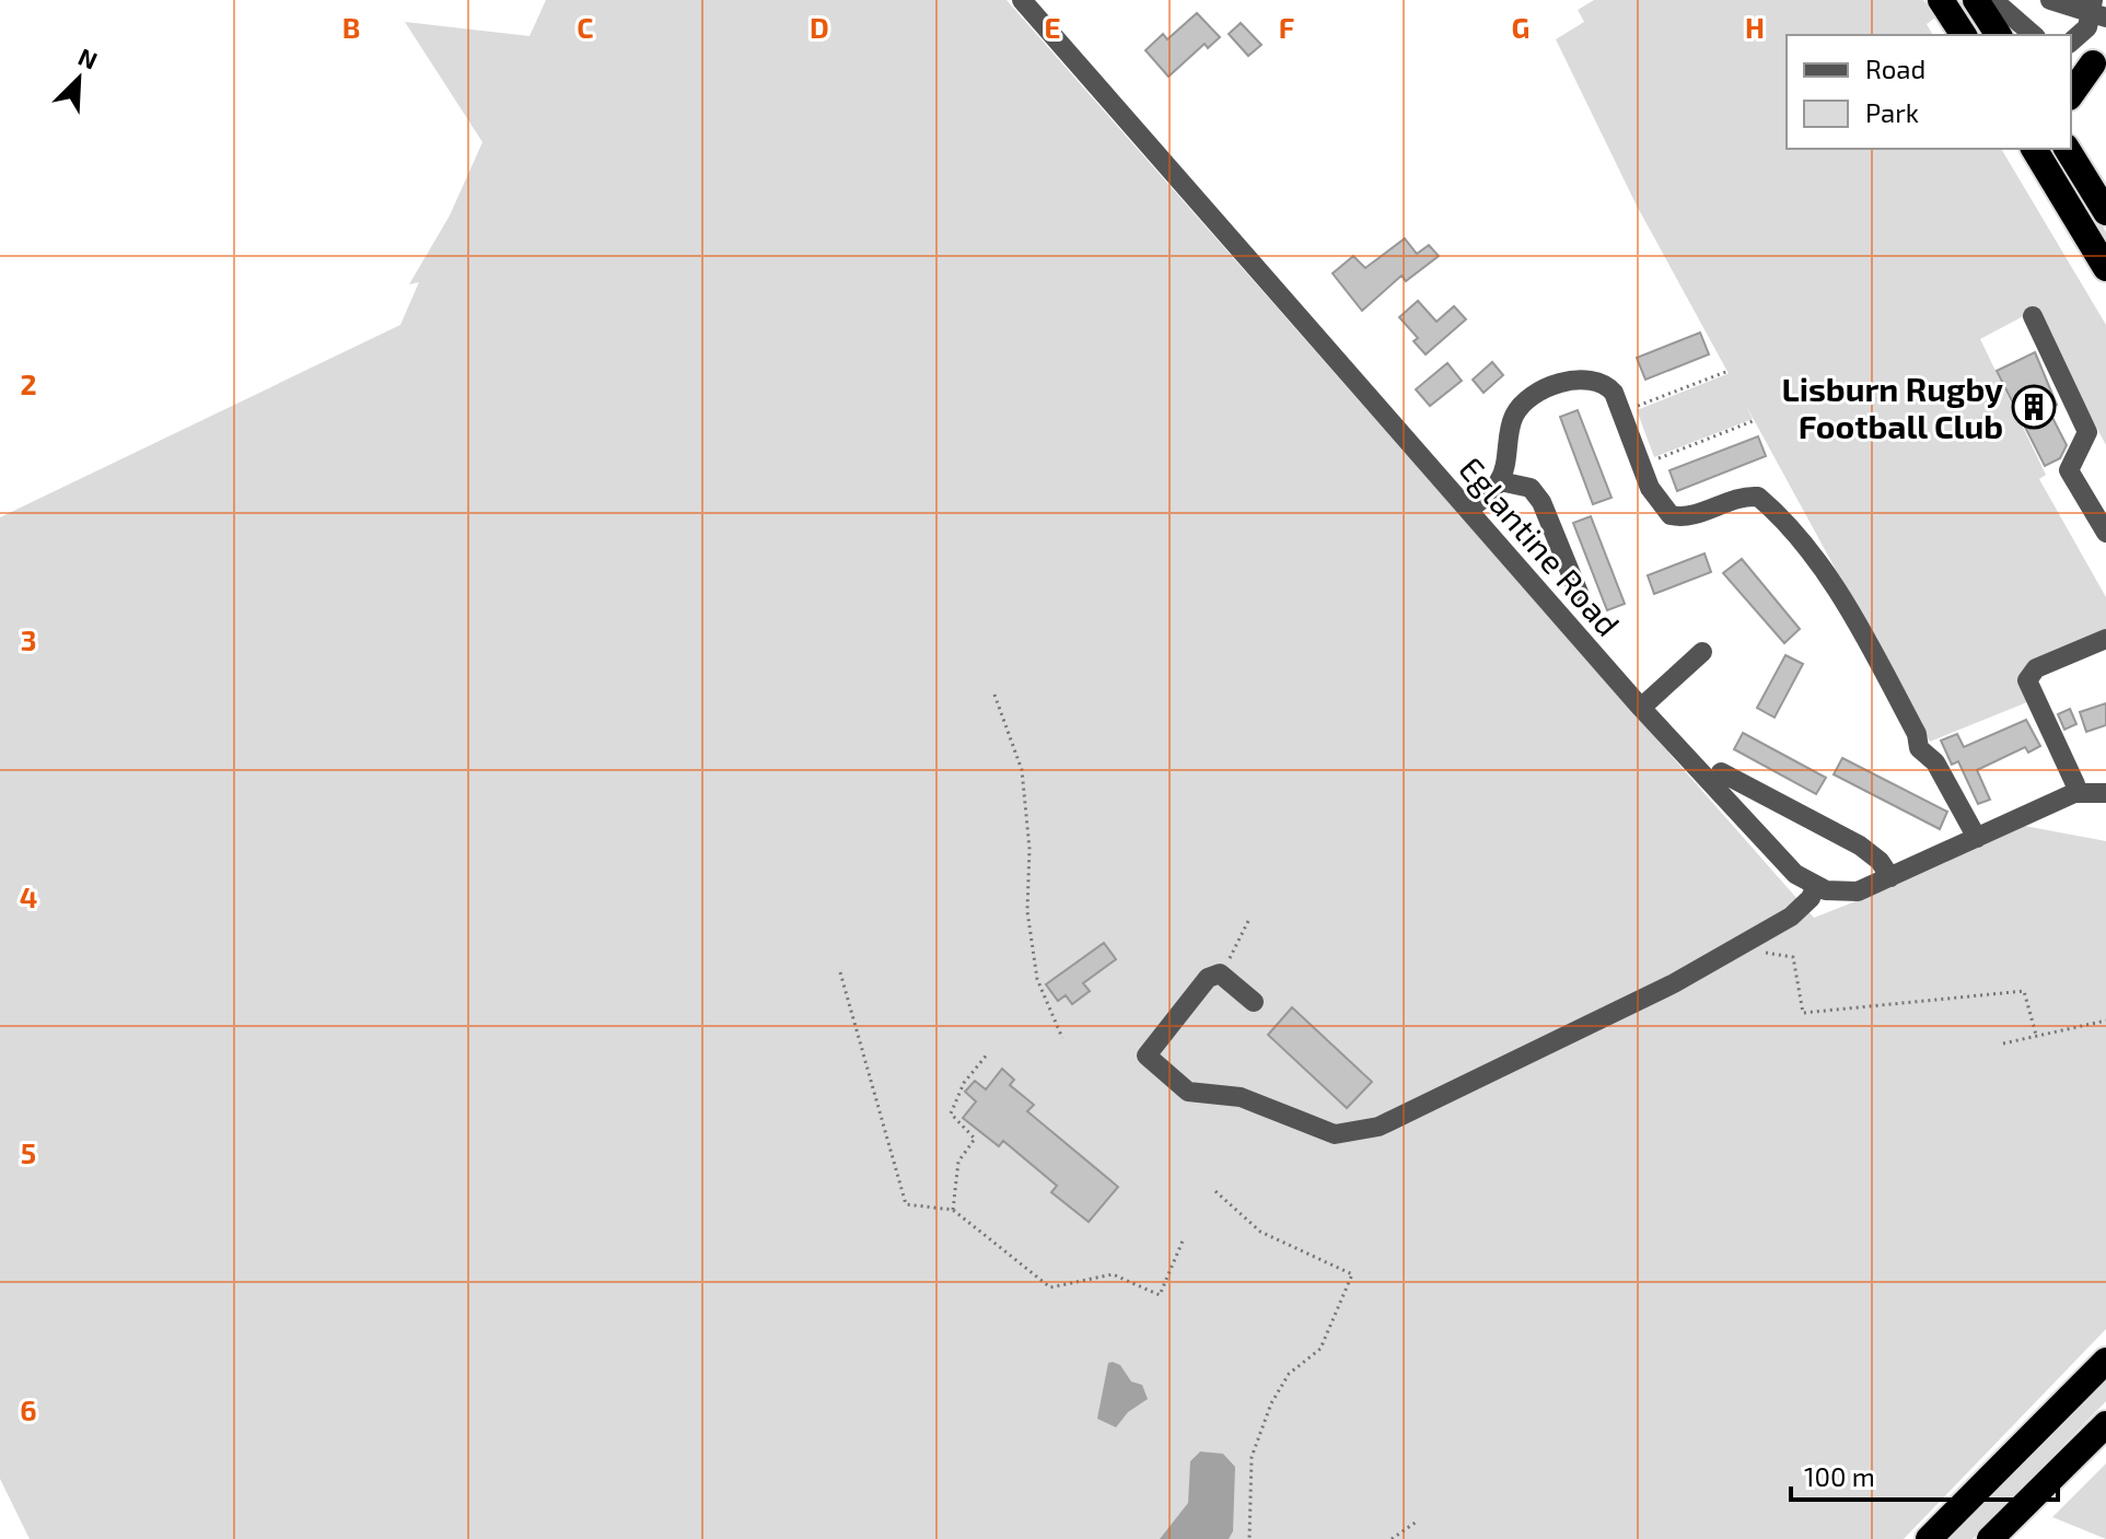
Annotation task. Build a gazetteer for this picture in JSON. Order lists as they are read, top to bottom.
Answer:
{
  "streets": {
    "street": ["Eglantine Road"]
  },
  "places": {
    "building": ["Lisburn Rugby Football Club"]
  },
  "legend": ["Road", "Park"],
  "scale_bar": "100 m",
  "north": "top right",
  "grid": {
    "columns": [
      "B",
      "C",
      "D",
      "E",
      "F",
      "G",
      "H"
    ],
    "rows": [
      "2",
      "3",
      "4",
      "5",
      "6"
    ]
  }
}
